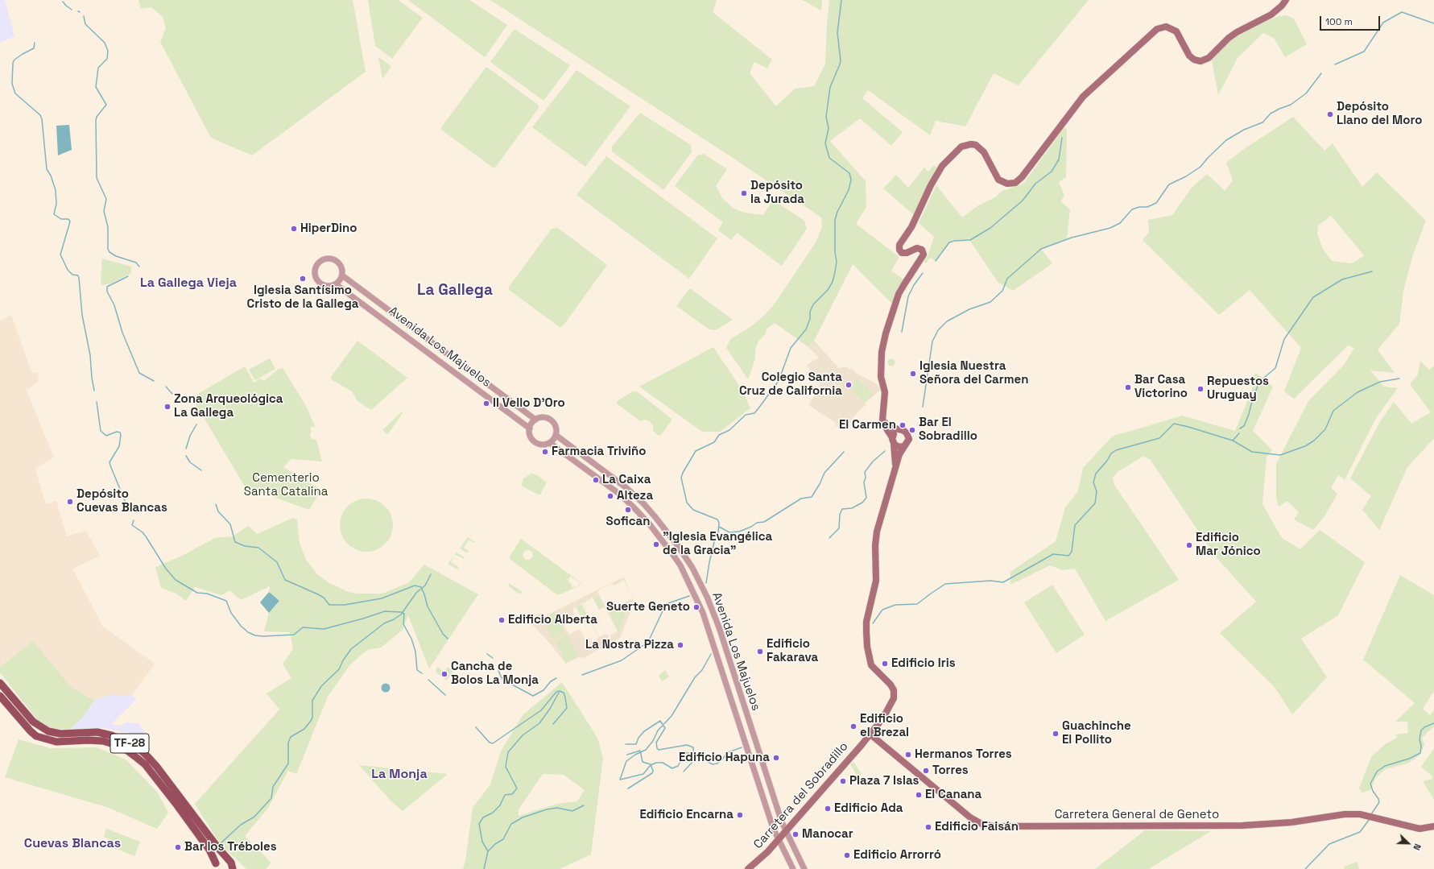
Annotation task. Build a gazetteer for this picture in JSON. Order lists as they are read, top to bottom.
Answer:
{
  "streets": {
    "main road": ["TF-28", "Carretera del Sobradillo", "Carretera General de Geneto"],
    "street": ["Avenida Los Majuelos"]
  },
  "crossings": [
    ["Avenida Los Majuelos", "Carretera del Sobradillo"],
    ["Carretera del Sobradillo", "Carretera General de Geneto"]
  ],
  "districts": [
    "La Gallega Vieja",
    "La Gallega",
    "La Monja",
    "Cuevas Blancas"
  ],
  "parks": ["Cementerio Santa Catalina"],
  "places": [
    "Depósito Llano del Moro",
    "Depósito la Jurada",
    "HiperDino",
    "Iglesia Santísimo Cristo de la Gallega",
    "Iglesia Nuestra Señora del Carmen",
    "Colegio Santa Cruz de California",
    "Bar Casa Victorino",
    "Repuestos Uruguay",
    "Il Vello D'Oro",
    "Zona Arqueológica La Gallega",
    "El Carmen",
    "Bar El Sobradillo",
    "Farmacia Triviño",
    "La Caixa",
    "Alteza",
    "Depósito Cuevas Blancas",
    "Sofican",
    "\"Iglesia Evangélica de la Gracia\"",
    "Edificio Mar Jónico",
    "Suerte Geneto",
    "Edificio Alberta",
    "La Nostra Pizza",
    "Edificio Fakarava",
    "Edificio Iris",
    "Cancha de Bolos La Monja",
    "Edificio el Brezal",
    "Guachinche El Pollito",
    "Hermanos Torres",
    "Edificio Hapuna",
    "Torres",
    "Plaza 7 Islas",
    "El Canana",
    "Edificio Ada",
    "Edificio Encarna",
    "Edificio Faisán",
    "Manocar",
    "Bar los Tréboles",
    "Edificio Arrorró"
  ],
  "scale_bar": "100 m",
  "north": "bottom right"
}
